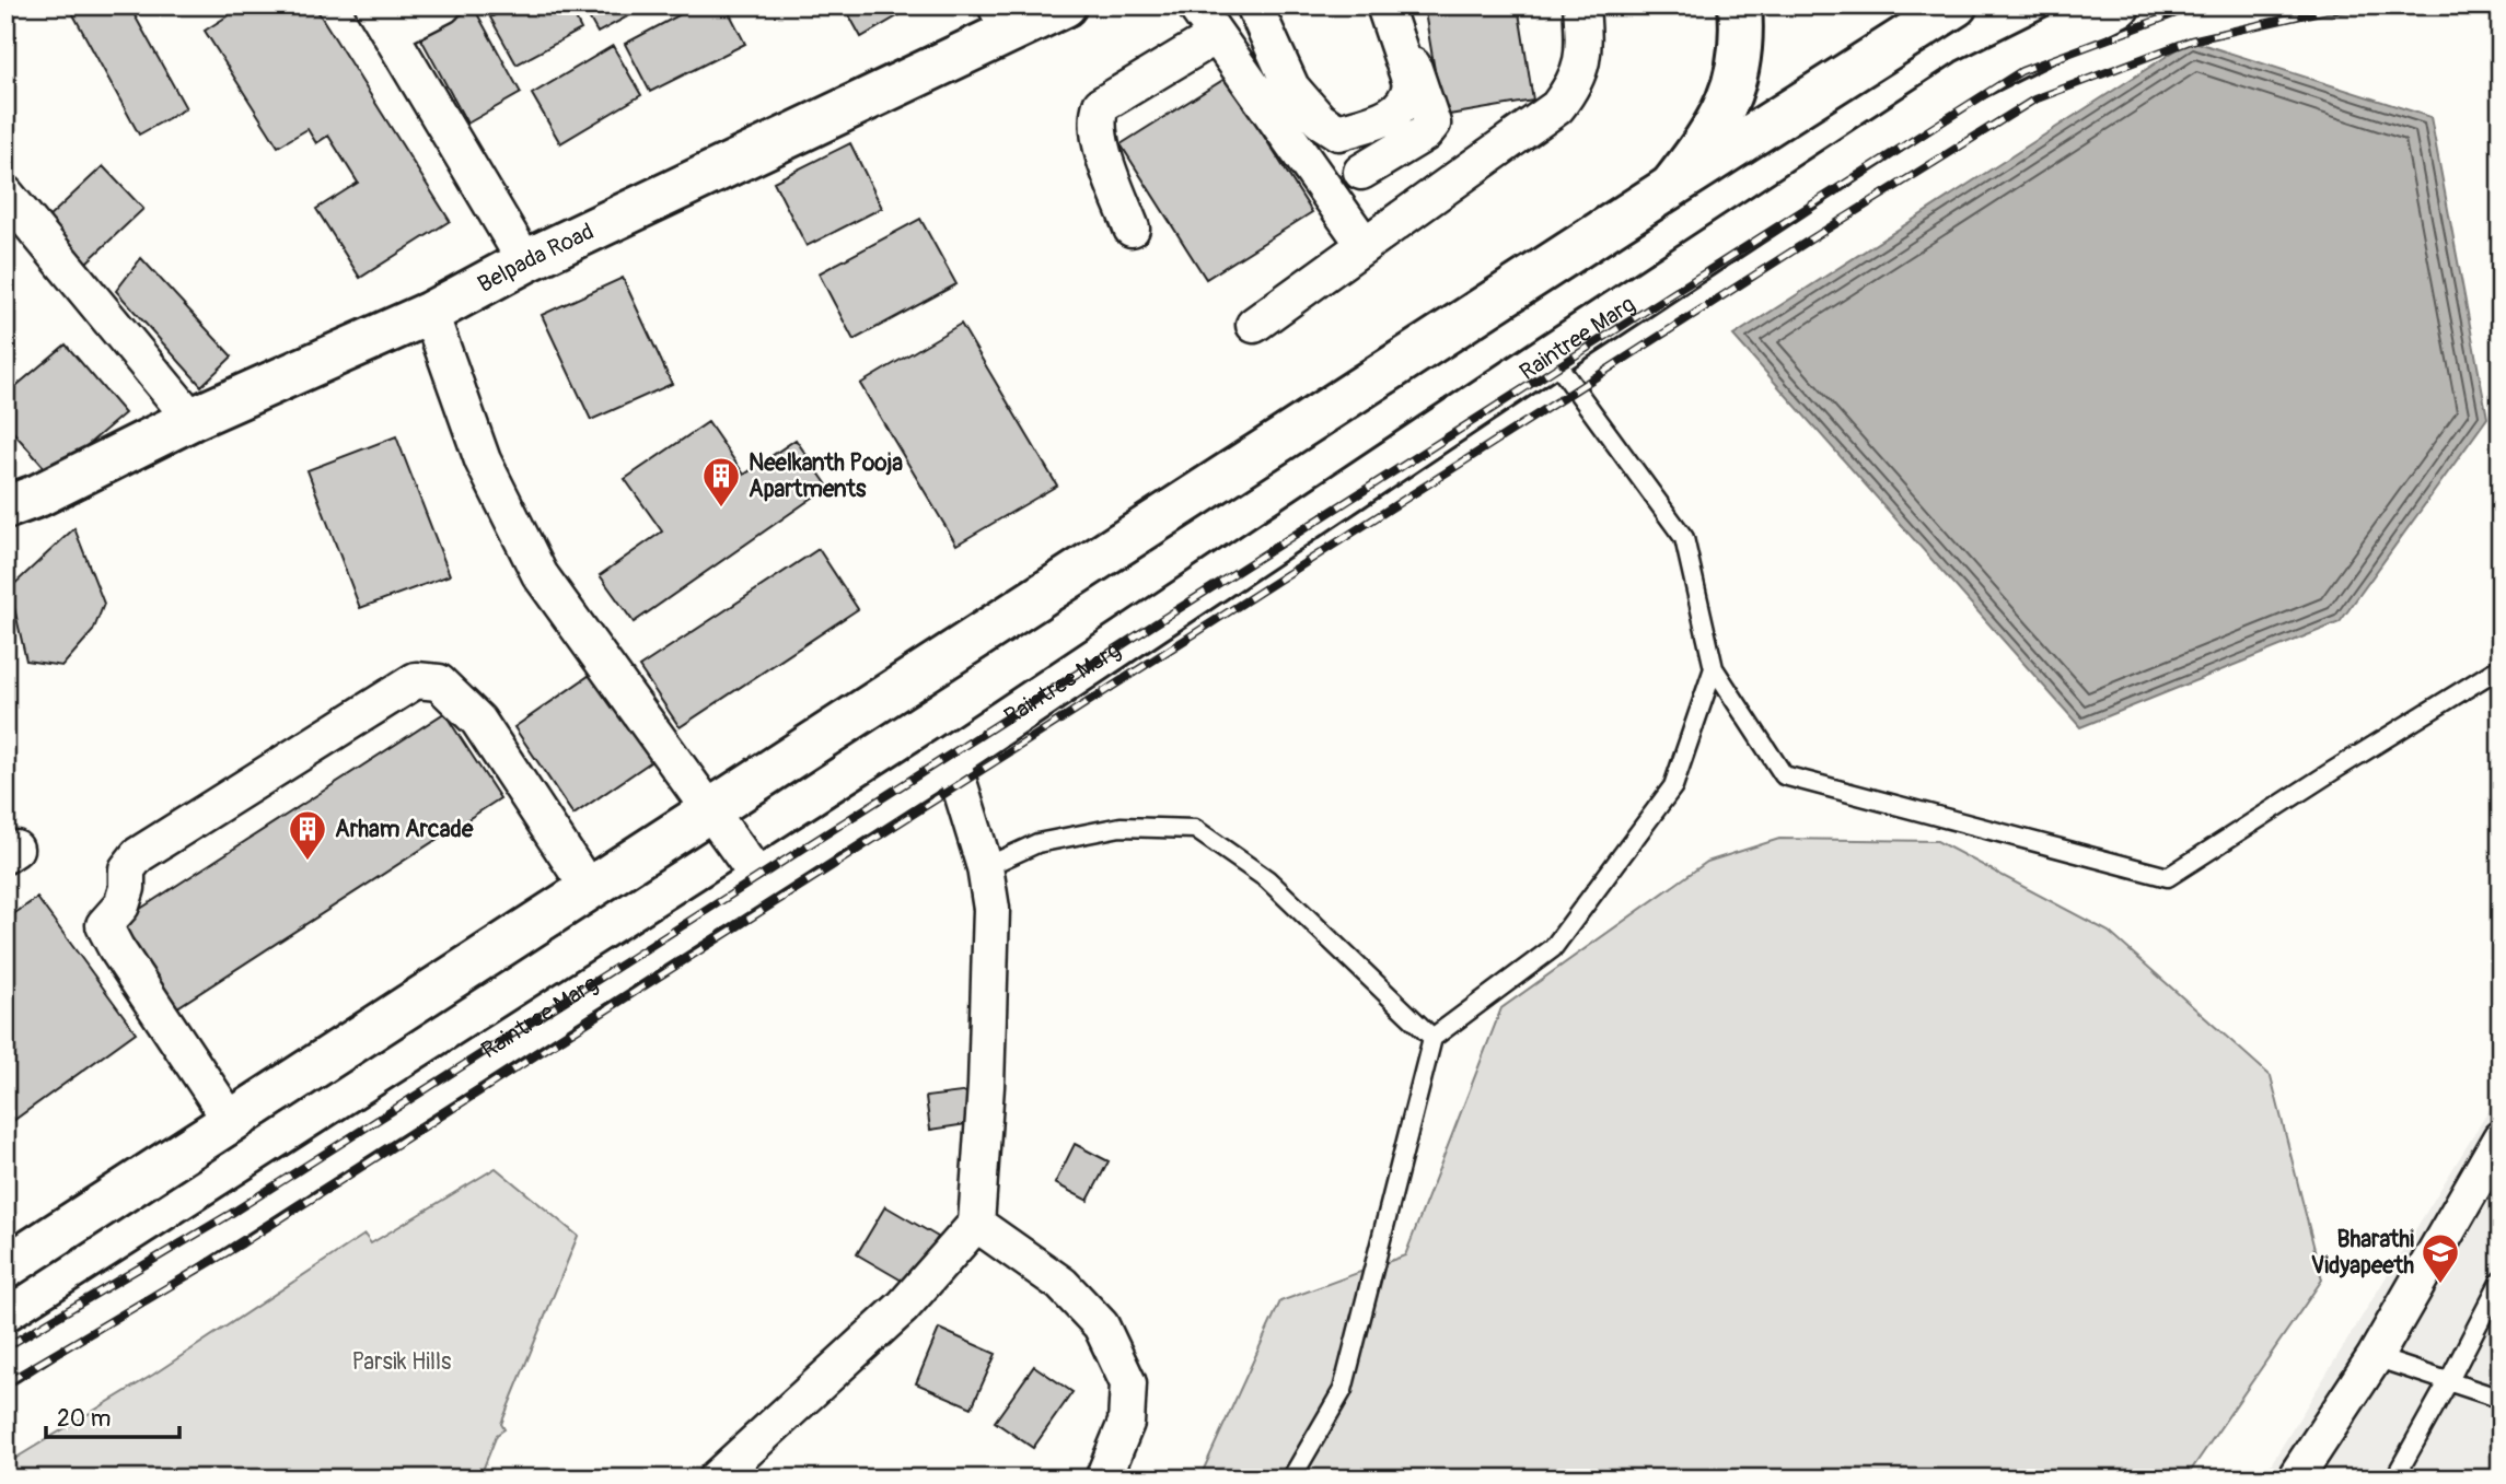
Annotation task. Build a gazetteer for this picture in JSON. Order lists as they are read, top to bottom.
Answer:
{
  "streets": {
    "main road": ["Belpada Road", "Raintree Marg"]
  },
  "parks": ["Parsik Hills"],
  "places": {
    "building": ["Neelkanth Pooja Apartments", "Arham Arcade"],
    "school or university": ["Bharathi Vidyapeeth"]
  },
  "scale_bar": "20 m"
}
